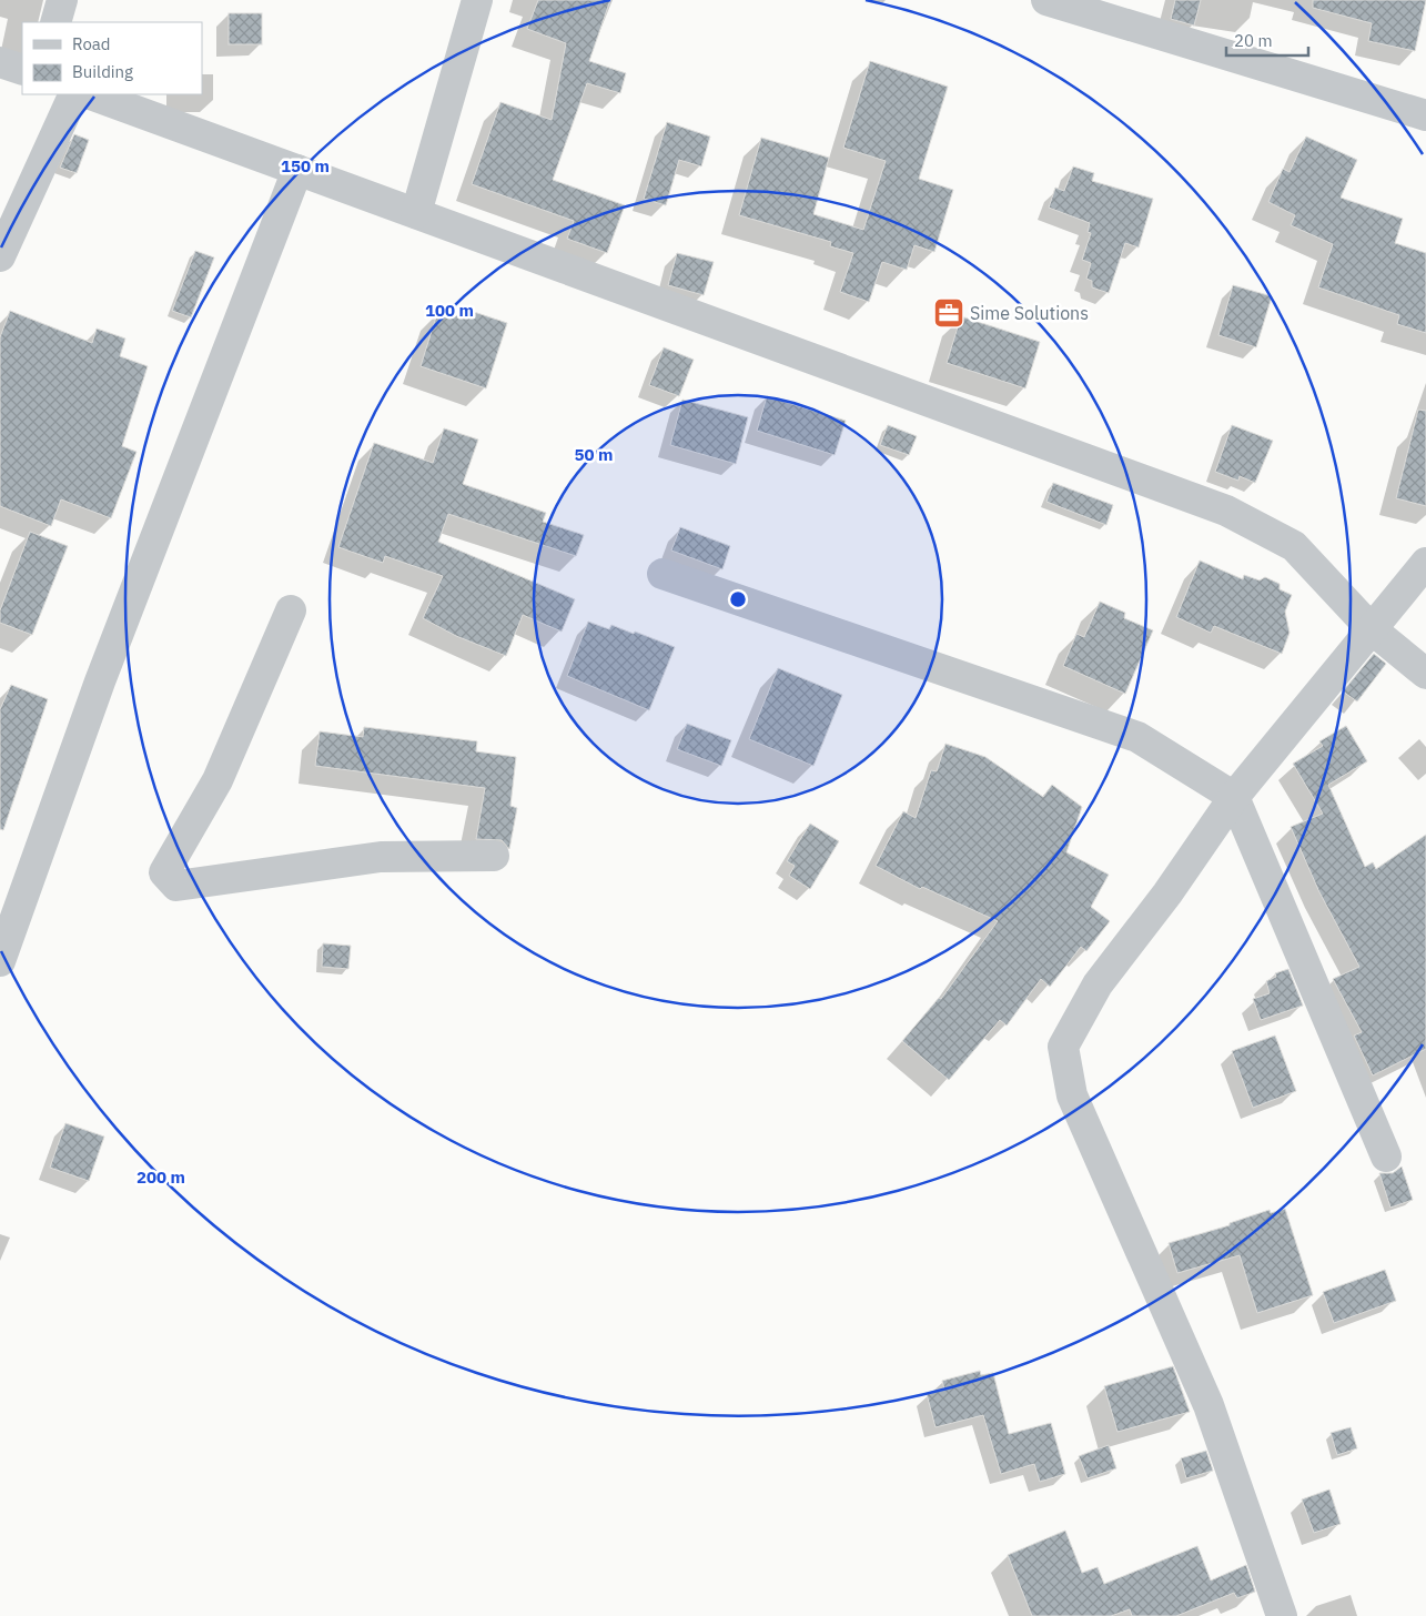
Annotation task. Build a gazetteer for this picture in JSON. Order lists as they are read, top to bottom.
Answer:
{
  "places": {
    "office": ["Sime Solutions"]
  },
  "legend": ["Road", "Building"],
  "scale_bar": "20 m",
  "rings": [
    "150 m",
    "100 m",
    "50 m",
    "200 m"
  ]
}
